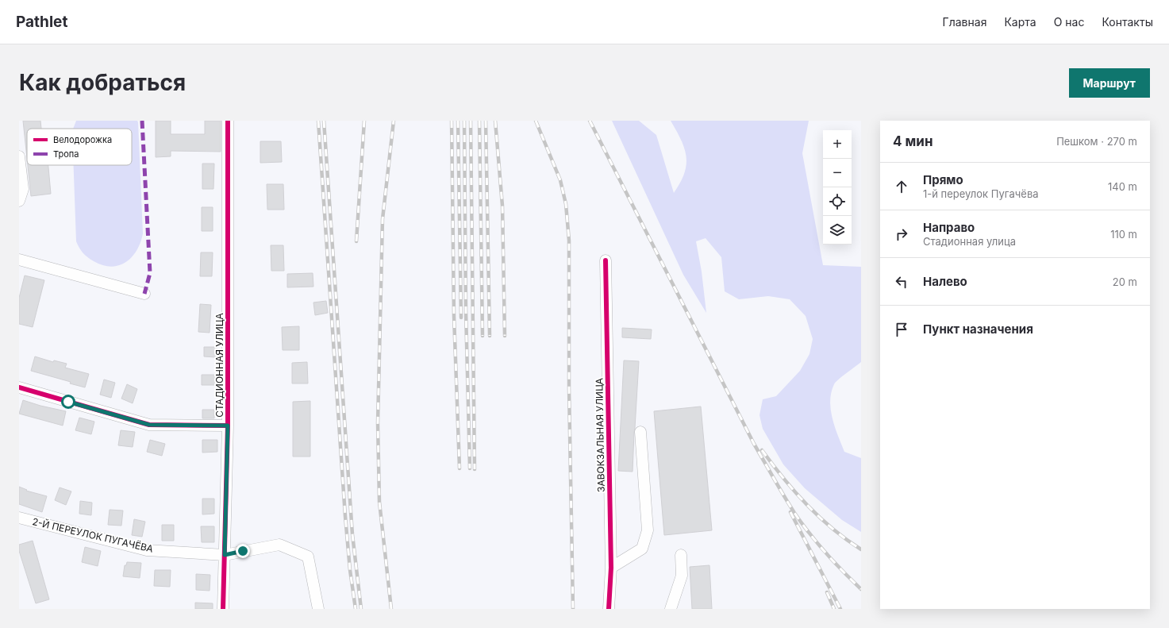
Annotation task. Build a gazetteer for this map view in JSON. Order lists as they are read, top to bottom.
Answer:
{
  "streets": {
    "street": ["СТАДИОННАЯ УЛИЦА", "ЗАВОКЗАЛЬНАЯ УЛИЦА", "2-Й ПЕРЕУЛОК ПУГАЧЁВА"]
  },
  "crossings": [
    ["СТАДИОННАЯ УЛИЦА", "2-Й ПЕРЕУЛОК ПУГАЧЁВА"]
  ],
  "legend": ["Велодорожка", "Тропа"],
  "page": {
    "header": "Pathlet",
    "nav": [
      "Главная",
      "Карта",
      "О нас",
      "Контакты"
    ],
    "buttons": "Маршрут",
    "title": "Как добраться",
    "heading": ["4 мин", "Пешком · 270 m"],
    "map_buttons": ["+", "−"],
    "list": [
      ["Прямо", "1-й переулок Пугачёва", "140 m"],
      ["Направо", "Стадионная улица", "110 m"],
      ["Налево", "20 m"],
      "Пункт назначения"
    ]
  }
}
